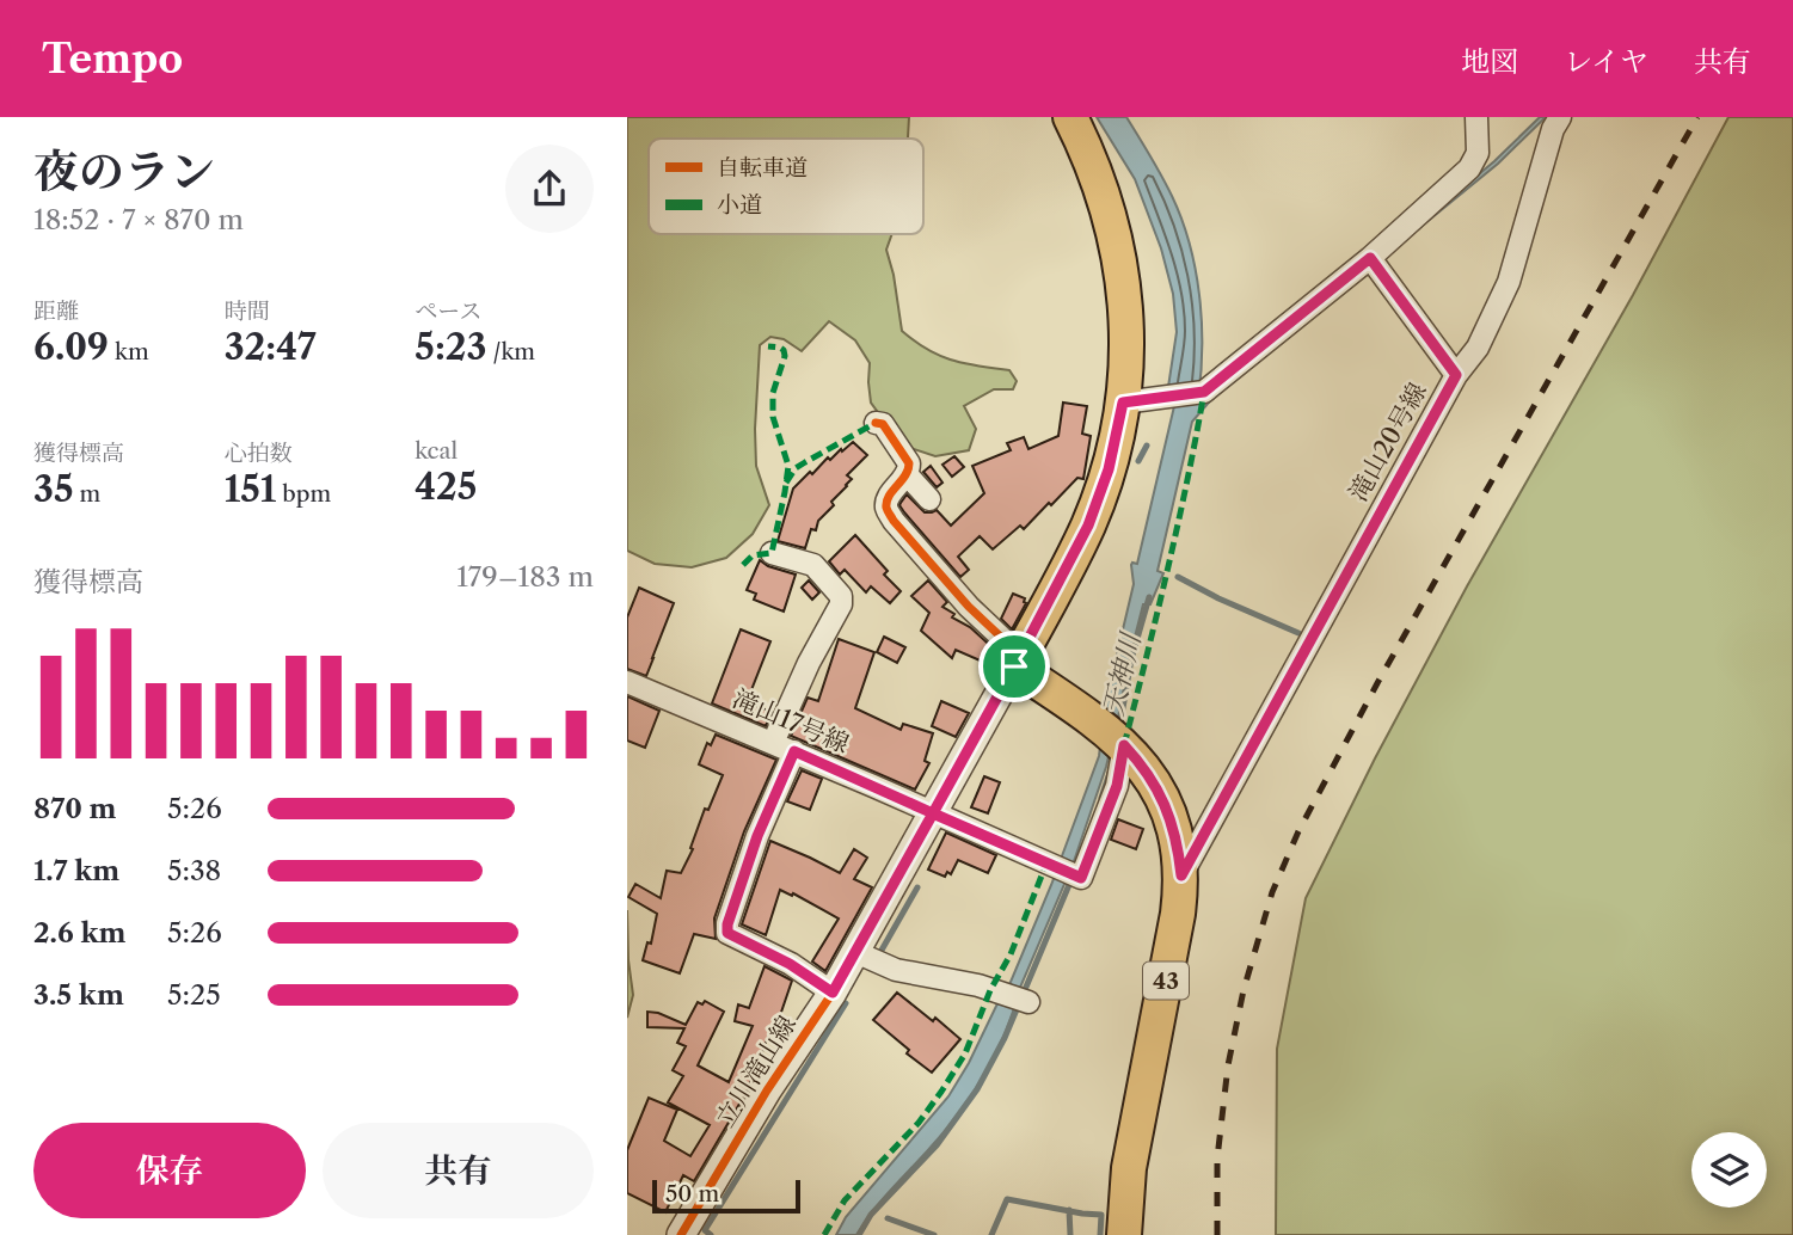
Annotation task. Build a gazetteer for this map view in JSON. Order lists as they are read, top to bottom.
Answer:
{
  "streets": {
    "main road": ["43"],
    "street": ["滝山20号線", "滝山17号線", "立川滝山線"]
  },
  "crossings": [
    ["滝山20号線", "43"],
    ["滝山17号線", "43"],
    ["滝山17号線", "立川滝山線"],
    ["43", "立川滝山線"]
  ],
  "water": ["天神川"],
  "legend": ["自転車道", "小道"],
  "scale_bar": "50 m",
  "page": {
    "header": "Tempo",
    "nav": ["地図", "レイヤ", "共有"],
    "heading": ["夜のラン", "18:52 · 7 × 870 m"],
    "stats": [
      ["距離", "6.09 km"],
      ["時間", "32:47"],
      ["ペース", "5:23 /km"],
      ["獲得標高", "35 m"],
      ["心拍数", "151 bpm"],
      ["kcal", "425"]
    ],
    "chart": ["獲得標高", "179–183 m"],
    "list": [
      {
        "name": "870 m",
        "note": "5:26"
      },
      {
        "name": "1.7 km",
        "note": "5:38"
      },
      {
        "name": "2.6 km",
        "note": "5:26"
      },
      {
        "name": "3.5 km",
        "note": "5:25"
      }
    ],
    "buttons": ["保存", "共有"],
    "scale": "50 m"
  }
}
